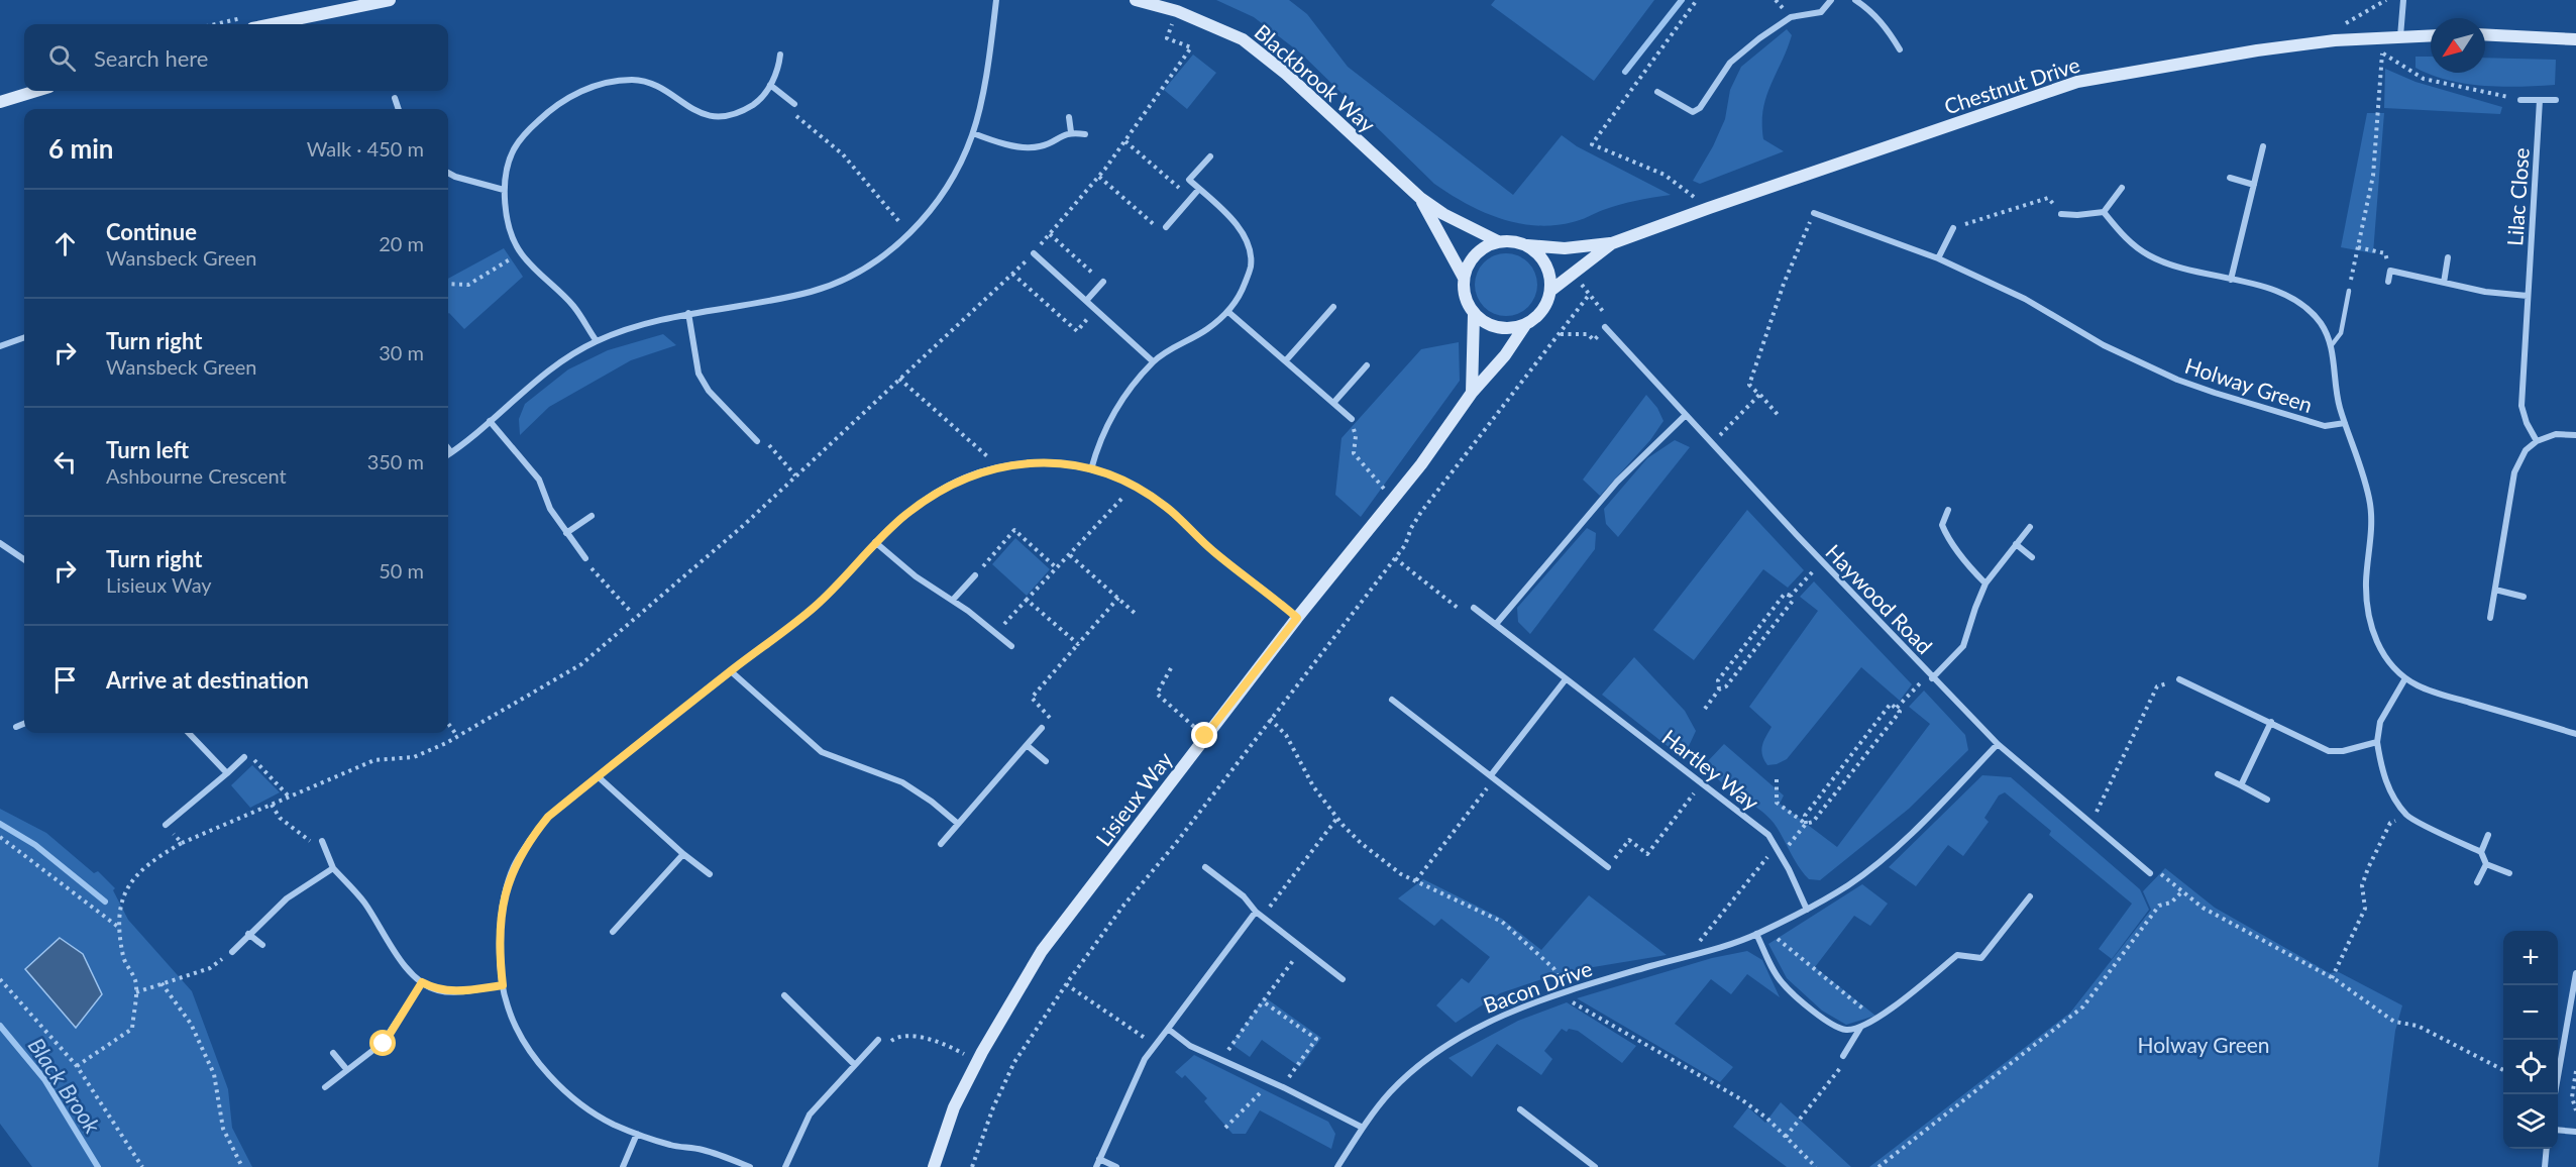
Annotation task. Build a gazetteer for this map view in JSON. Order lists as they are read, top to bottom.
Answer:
{
  "streets": {
    "street": [
      "Blackbrook Way",
      "Chestnut Drive",
      "Lilac Close",
      "Holway Green",
      "Haywood Road",
      "Hartley Way",
      "Lisieux Way",
      "Bacon Drive"
    ]
  },
  "crossings": [
    ["Blackbrook Way", "Chestnut Drive"],
    ["Blackbrook Way", "Lisieux Way"],
    ["Chestnut Drive", "Lisieux Way"],
    ["Haywood Road", "Bacon Drive"],
    ["Hartley Way", "Bacon Drive"]
  ],
  "water": ["Black Brook"],
  "parks": ["Holway Green"],
  "north": "bottom left",
  "page": {
    "search": "Search here",
    "heading": ["6 min", "Walk · 450 m"],
    "list": [
      ["Continue", "Wansbeck Green", "20 m"],
      ["Turn right", "Wansbeck Green", "30 m"],
      ["Turn left", "Ashbourne Crescent", "350 m"],
      ["Turn right", "Lisieux Way", "50 m"],
      "Arrive at destination"
    ],
    "map_buttons": ["+", "−"]
  }
}
